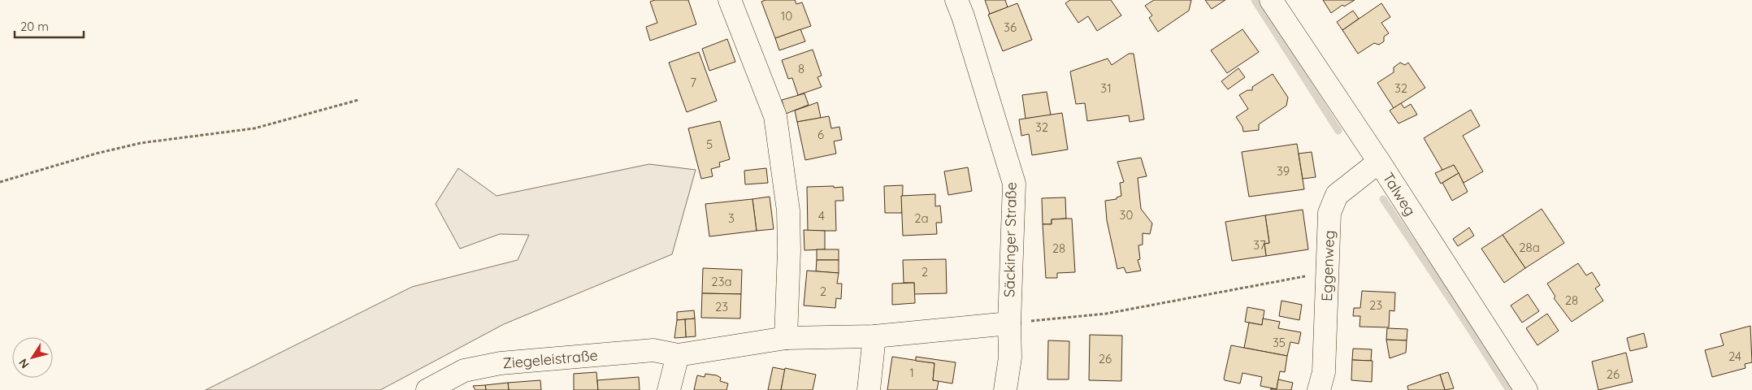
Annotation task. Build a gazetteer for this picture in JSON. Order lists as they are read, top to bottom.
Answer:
{
  "streets": {
    "street": [
      "Talweg",
      "Säckinger Straße",
      "Eggenweg",
      "Ziegeleistraße"
    ]
  },
  "crossings": [
    ["Talweg", "Eggenweg"]
  ],
  "house_numbers": [
    "10",
    "36",
    "8",
    "7",
    "31",
    "32",
    "32",
    "6",
    "5",
    "39",
    "30",
    "4",
    "3",
    "2a",
    "37",
    "28a",
    "28",
    "2",
    "23a",
    "2",
    "28",
    "23",
    "23",
    "35",
    "24",
    "26",
    "1",
    "26"
  ],
  "scale_bar": "20 m",
  "north": "bottom left"
}
